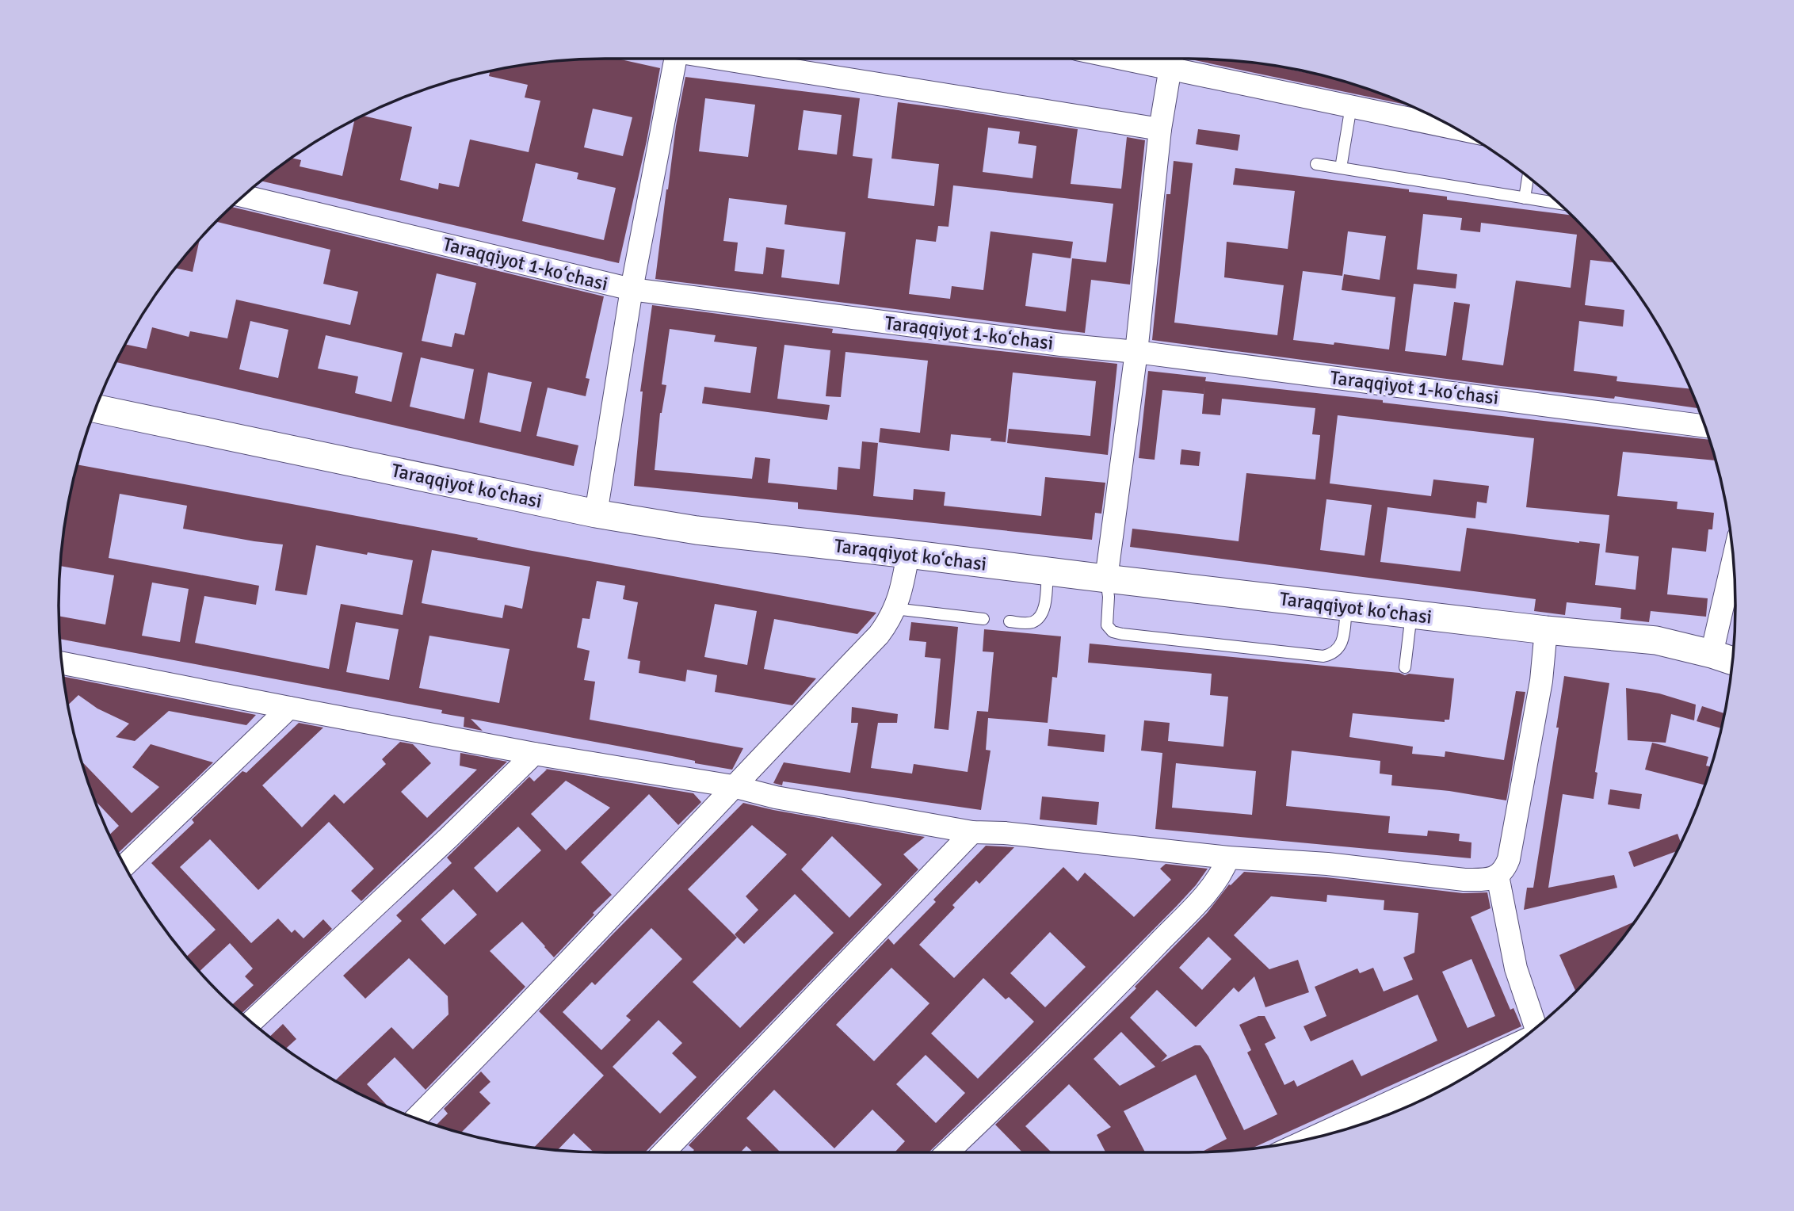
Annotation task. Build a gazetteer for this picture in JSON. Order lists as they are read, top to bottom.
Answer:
{
  "streets": {
    "street": ["Taraqqiyot 1-koʻchasi", "Taraqqiyot koʻchasi"]
  }
}
